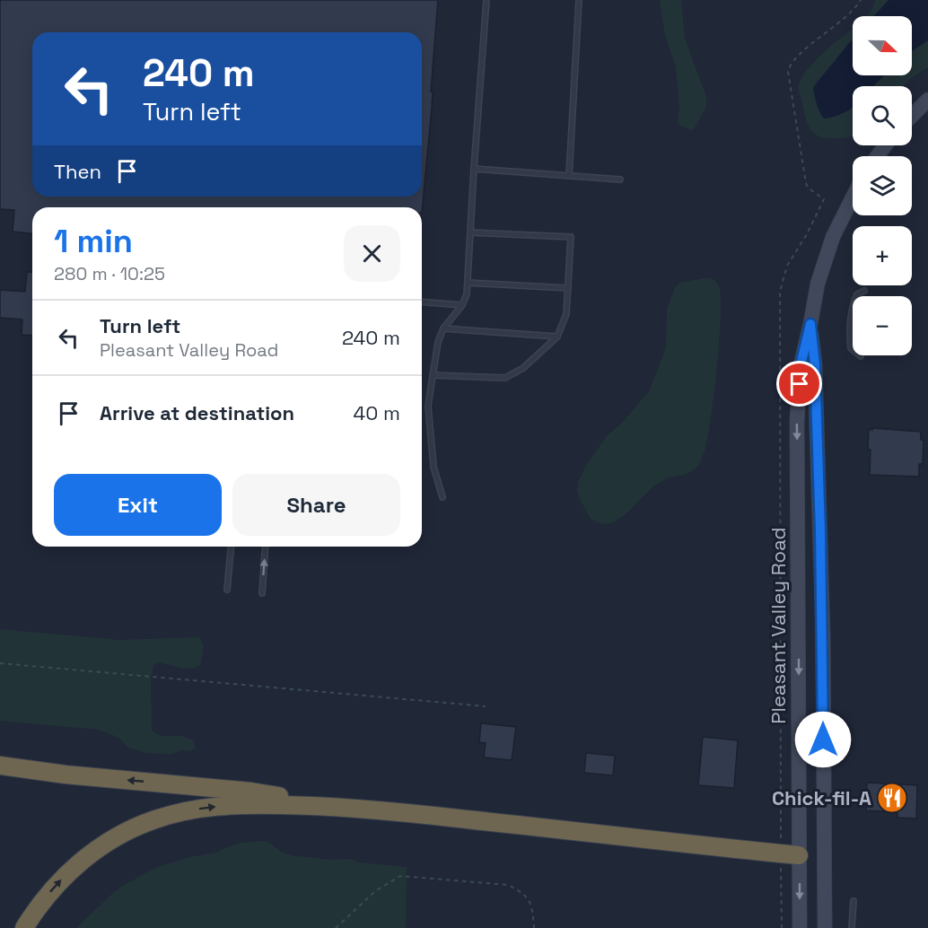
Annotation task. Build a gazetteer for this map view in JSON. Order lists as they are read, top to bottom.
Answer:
{
  "streets": {
    "main road": ["Pleasant Valley Road"]
  },
  "places": {
    "restaurant": ["Chick-fil-A"]
  },
  "north": "right",
  "page": {
    "map_buttons": ["+", "−"],
    "turn": ["240 m", "Turn left"],
    "then": "Then",
    "heading": ["1 min", "280 m · 10:25"],
    "list": [
      {
        "name": "Turn left",
        "note": "Pleasant Valley Road",
        "value": "240 m"
      },
      {
        "name": "Arrive at destination",
        "value": "40 m"
      }
    ],
    "buttons": ["Exit", "Share"]
  }
}
